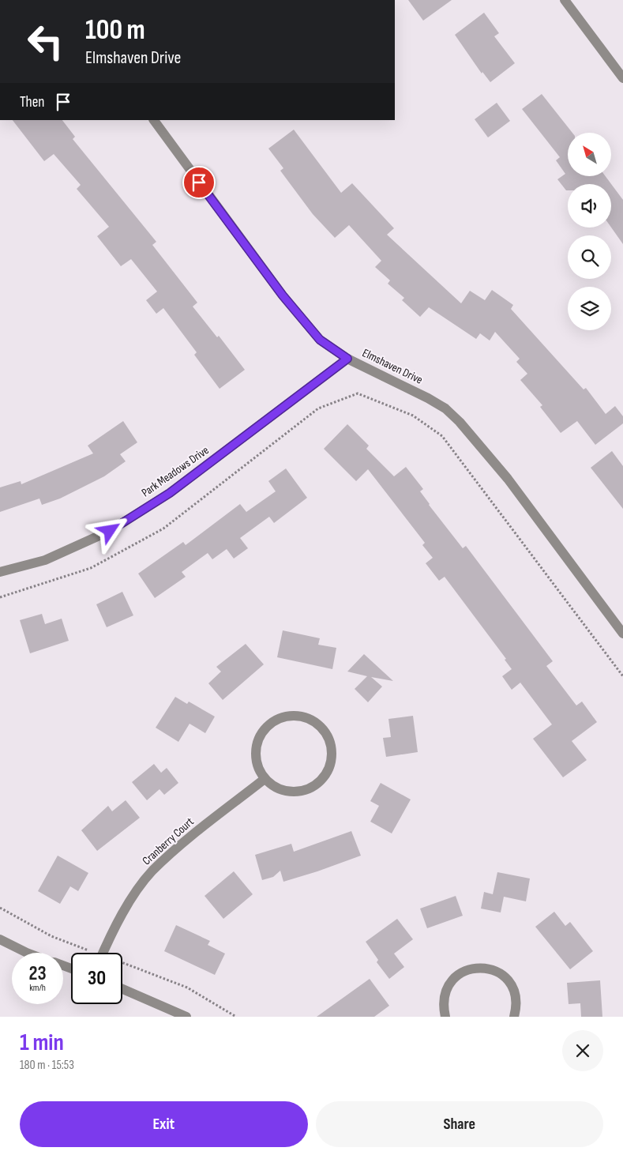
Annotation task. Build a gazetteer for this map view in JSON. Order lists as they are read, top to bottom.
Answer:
{
  "streets": {
    "street": ["Elmshaven Drive", "Park Meadows Drive", "Cranberry Court"]
  },
  "crossings": [
    ["Elmshaven Drive", "Park Meadows Drive"]
  ],
  "north": "top left",
  "page": {
    "turn": ["100 m", "Elmshaven Drive"],
    "then": "Then",
    "speed": "23 km/h",
    "limit": "30",
    "heading": ["1 min", "180 m · 15:53"],
    "buttons": ["Exit", "Share"]
  }
}
